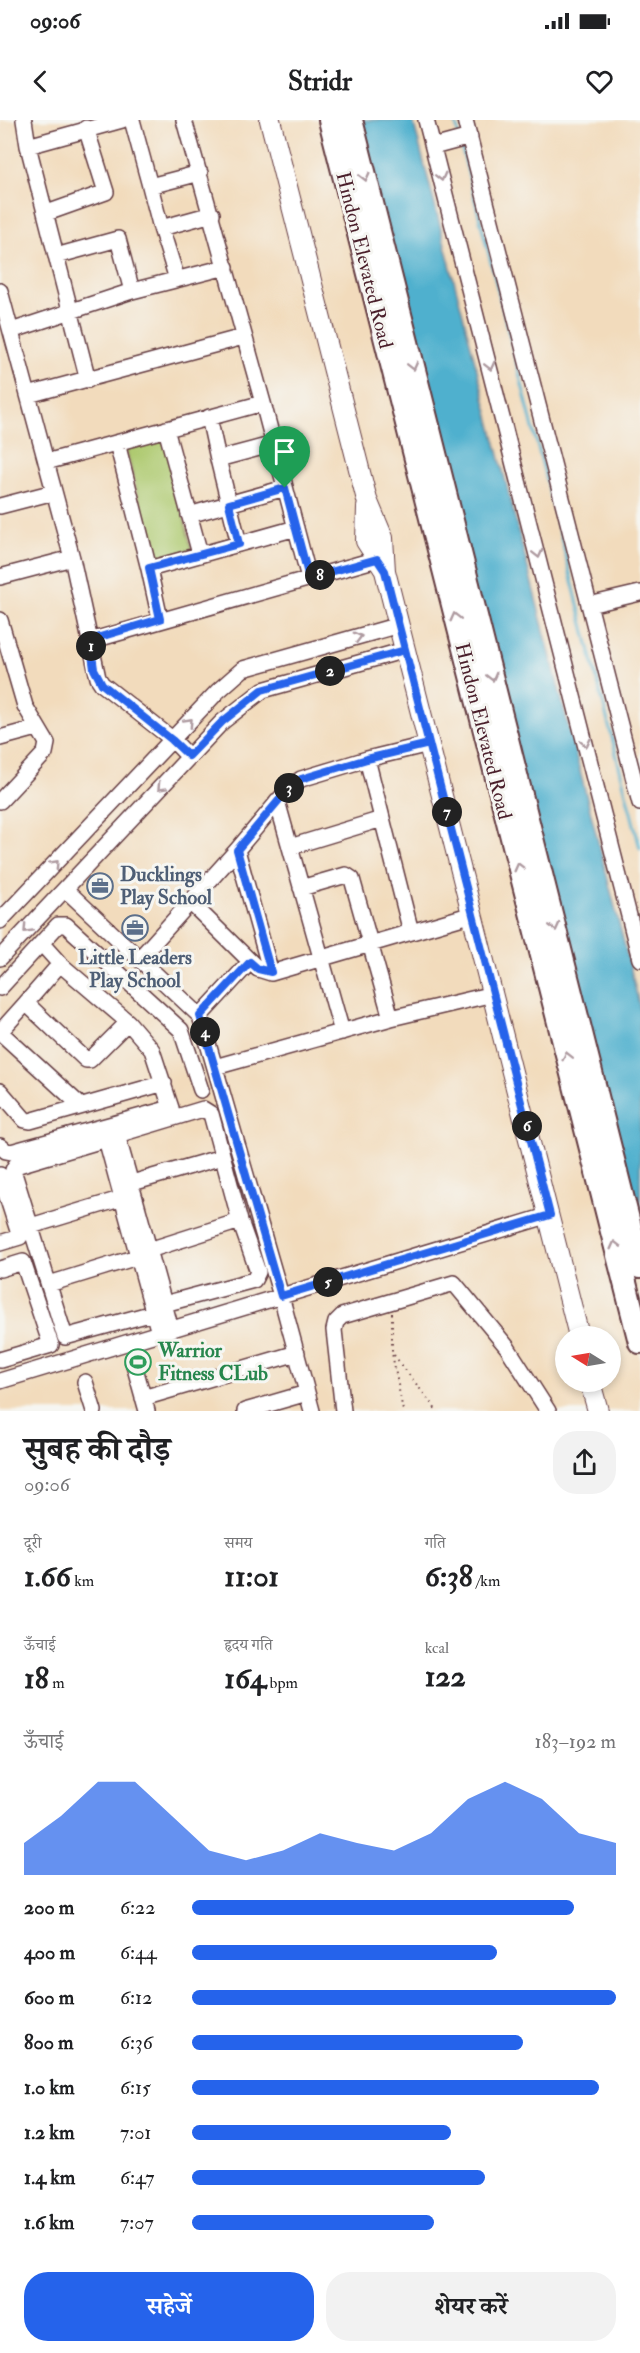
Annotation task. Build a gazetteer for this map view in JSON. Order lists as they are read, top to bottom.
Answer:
{
  "streets": {
    "highway": ["Hindon Elevated Road"]
  },
  "places": {
    "office": ["Ducklings Play School", "Little Leaders Play School"],
    "sports": ["Warrior Fitness CLub"]
  },
  "north": "left",
  "page": {
    "status": "09:06",
    "header": "Stridr",
    "pins": [
      "8",
      "1",
      "2",
      "3",
      "7",
      "4",
      "6",
      "5"
    ],
    "heading": ["सुबह की दौड़", "09:06"],
    "stats": [
      ["दूरी", "1.66 km"],
      ["समय", "11:01"],
      ["गति", "6:38 /km"],
      ["ऊँचाई", "18 m"],
      ["हृदय गति", "164 bpm"],
      ["kcal", "122"]
    ],
    "chart": ["ऊँचाई", "183–192 m"],
    "list": [
      {
        "name": "200 m",
        "note": "6:22"
      },
      {
        "name": "400 m",
        "note": "6:44"
      },
      {
        "name": "600 m",
        "note": "6:12"
      },
      {
        "name": "800 m",
        "note": "6:36"
      },
      {
        "name": "1.0 km",
        "note": "6:15"
      },
      {
        "name": "1.2 km",
        "note": "7:01"
      },
      {
        "name": "1.4 km",
        "note": "6:47"
      },
      {
        "name": "1.6 km",
        "note": "7:07"
      }
    ],
    "buttons": ["सहेजें", "शेयर करें"]
  }
}
